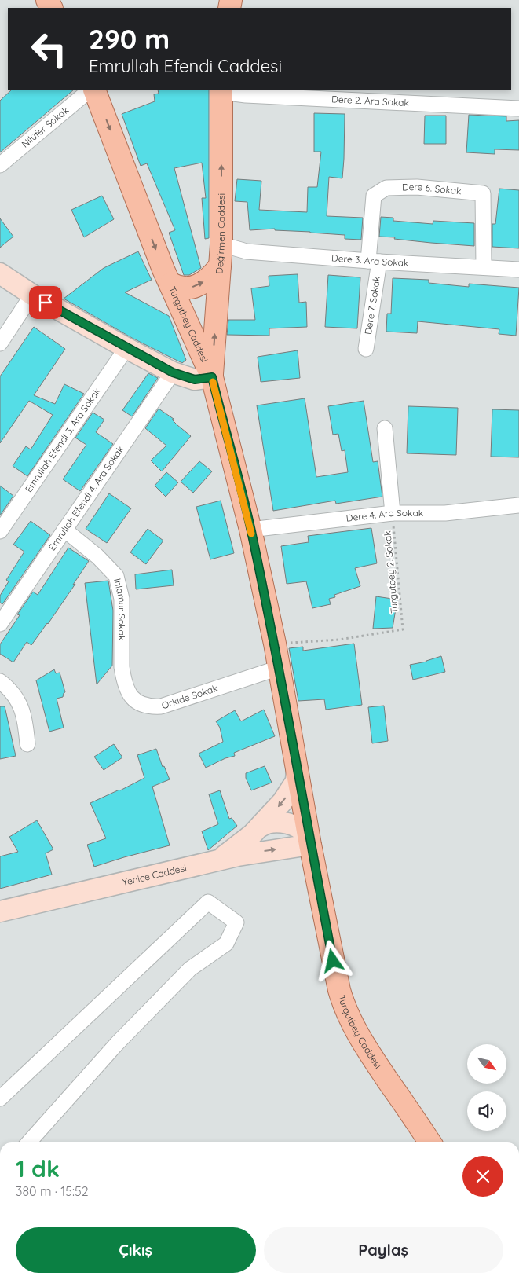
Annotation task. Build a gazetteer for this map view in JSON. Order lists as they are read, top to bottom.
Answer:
{
  "streets": {
    "main road": ["Değirmen Caddesi", "Turgutbey Caddesi"],
    "street": [
      "Dere 2. Ara Sokak",
      "Nilüfer Sokak",
      "Dere 6. Sokak",
      "Dere 3. Ara Sokak",
      "Dere 7. Sokak",
      "Emrullah Efendi 3. Ara Sokak",
      "Emrullah Efendi 4. Ara Sokak",
      "Dere 4. Ara Sokak",
      "Ihlamur Sokak",
      "Orkide Sokak",
      "Yenice Caddesi"
    ],
    "path": ["Turgutbey 2. Sokak"]
  },
  "crossings": [
    ["Dere 2. Ara Sokak", "Değirmen Caddesi"],
    ["Dere 6. Sokak", "Dere 3. Ara Sokak"],
    ["Dere 6. Sokak", "Dere 7. Sokak"],
    ["Değirmen Caddesi", "Dere 3. Ara Sokak"],
    ["Değirmen Caddesi", "Turgutbey Caddesi"],
    ["Dere 3. Ara Sokak", "Dere 7. Sokak"],
    ["Turgutbey Caddesi", "Dere 4. Ara Sokak"],
    ["Turgutbey Caddesi", "Turgutbey 2. Sokak"],
    ["Turgutbey Caddesi", "Orkide Sokak"],
    ["Turgutbey Caddesi", "Yenice Caddesi"],
    ["Emrullah Efendi 4. Ara Sokak", "Ihlamur Sokak"],
    ["Dere 4. Ara Sokak", "Turgutbey 2. Sokak"],
    ["Ihlamur Sokak", "Orkide Sokak"]
  ],
  "one_way": ["Değirmen Caddesi"],
  "north": "bottom right",
  "page": {
    "turn": ["290 m", "Emrullah Efendi Caddesi"],
    "heading": ["1 dk", "380 m · 15:52"],
    "buttons": ["Çıkış", "Paylaş"]
  }
}
